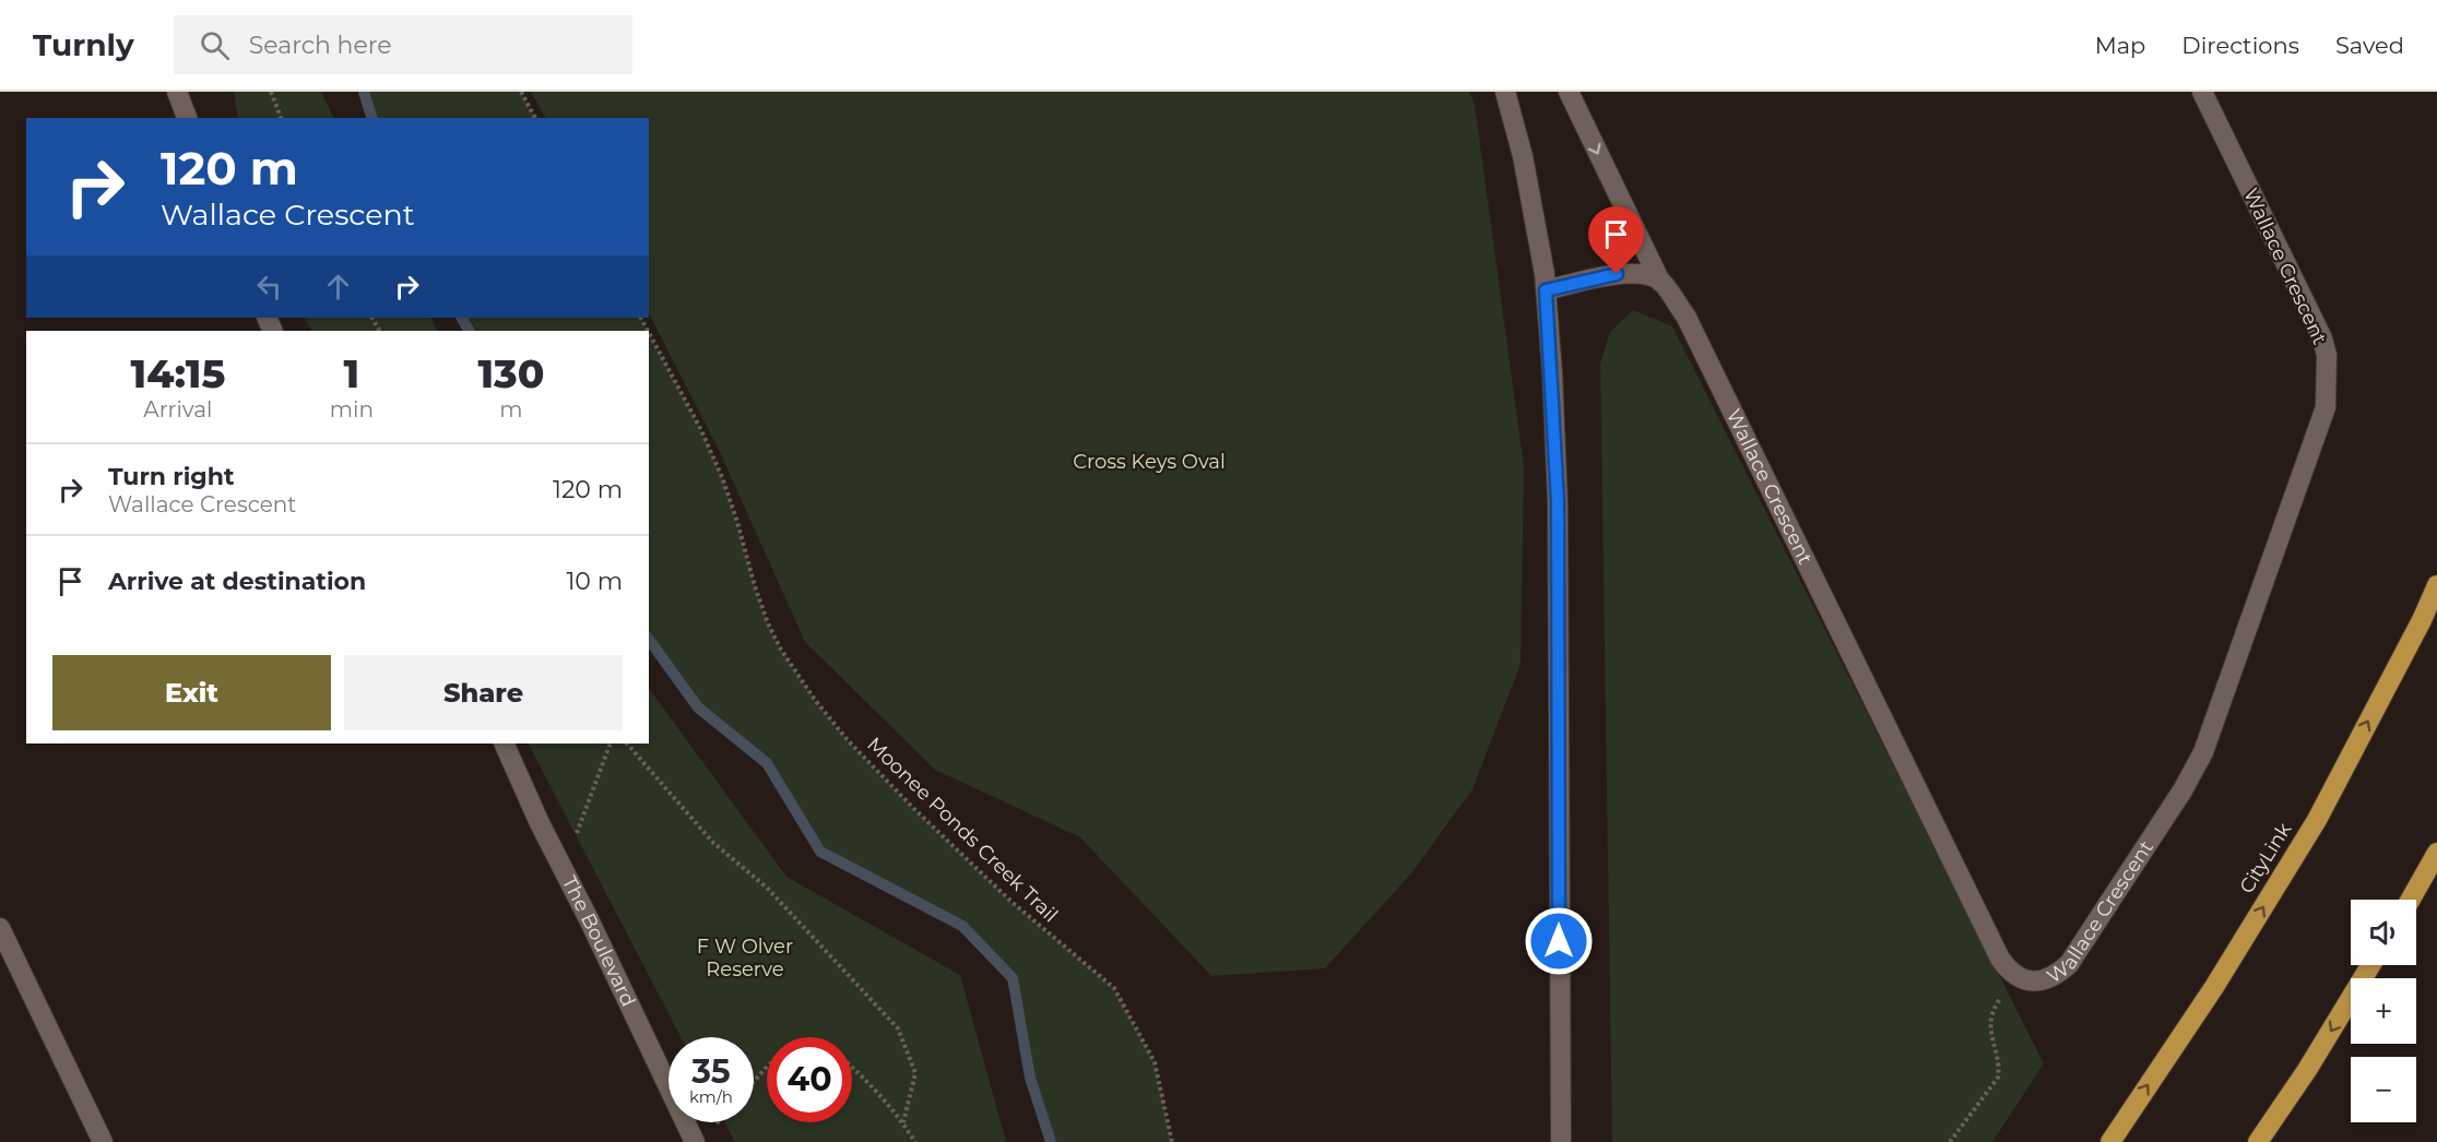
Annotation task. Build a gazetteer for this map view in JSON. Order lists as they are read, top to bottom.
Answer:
{
  "streets": {
    "highway": ["CityLink"],
    "street": ["Wallace Crescent", "The Boulevard"],
    "path": ["Moonee Ponds Creek Trail"]
  },
  "parks": ["Cross Keys Oval", "F W Olver Reserve"],
  "page": {
    "header": "Turnly",
    "search": "Search here",
    "nav": ["Map", "Directions", "Saved"],
    "turn": ["120 m", "Wallace Crescent"],
    "eta": [
      "14:15",
      "Arrival",
      "1",
      "min",
      "130",
      "m"
    ],
    "list": [
      {
        "name": "Turn right",
        "note": "Wallace Crescent",
        "value": "120 m"
      },
      {
        "name": "Arrive at destination",
        "value": "10 m"
      }
    ],
    "buttons": ["Exit", "Share"],
    "map_buttons": ["+", "−"],
    "speed": "35 km/h",
    "limit": "40"
  }
}
